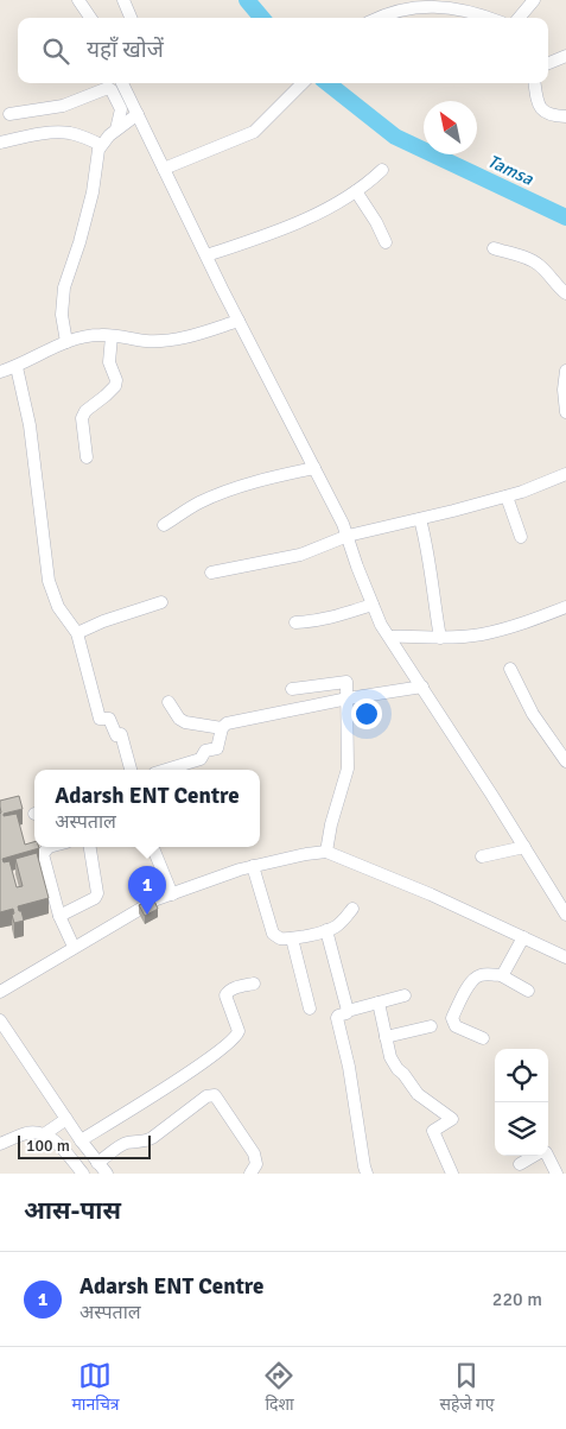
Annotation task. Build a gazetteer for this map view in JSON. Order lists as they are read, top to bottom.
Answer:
{
  "water": ["Tamsa"],
  "scale_bar": "100 m",
  "north": "top left",
  "page": {
    "search": "यहाँ खोजें",
    "popup": ["Adarsh ENT Centre", "अस्पताल"],
    "pins": "1",
    "scale": "100 m",
    "heading": "आस-पास",
    "list": [
      {
        "mark": "1",
        "name": "Adarsh ENT Centre",
        "note": "अस्पताल",
        "value": "220 m"
      }
    ],
    "nav": ["मानचित्र", "दिशा", "सहेजे गए"]
  }
}
